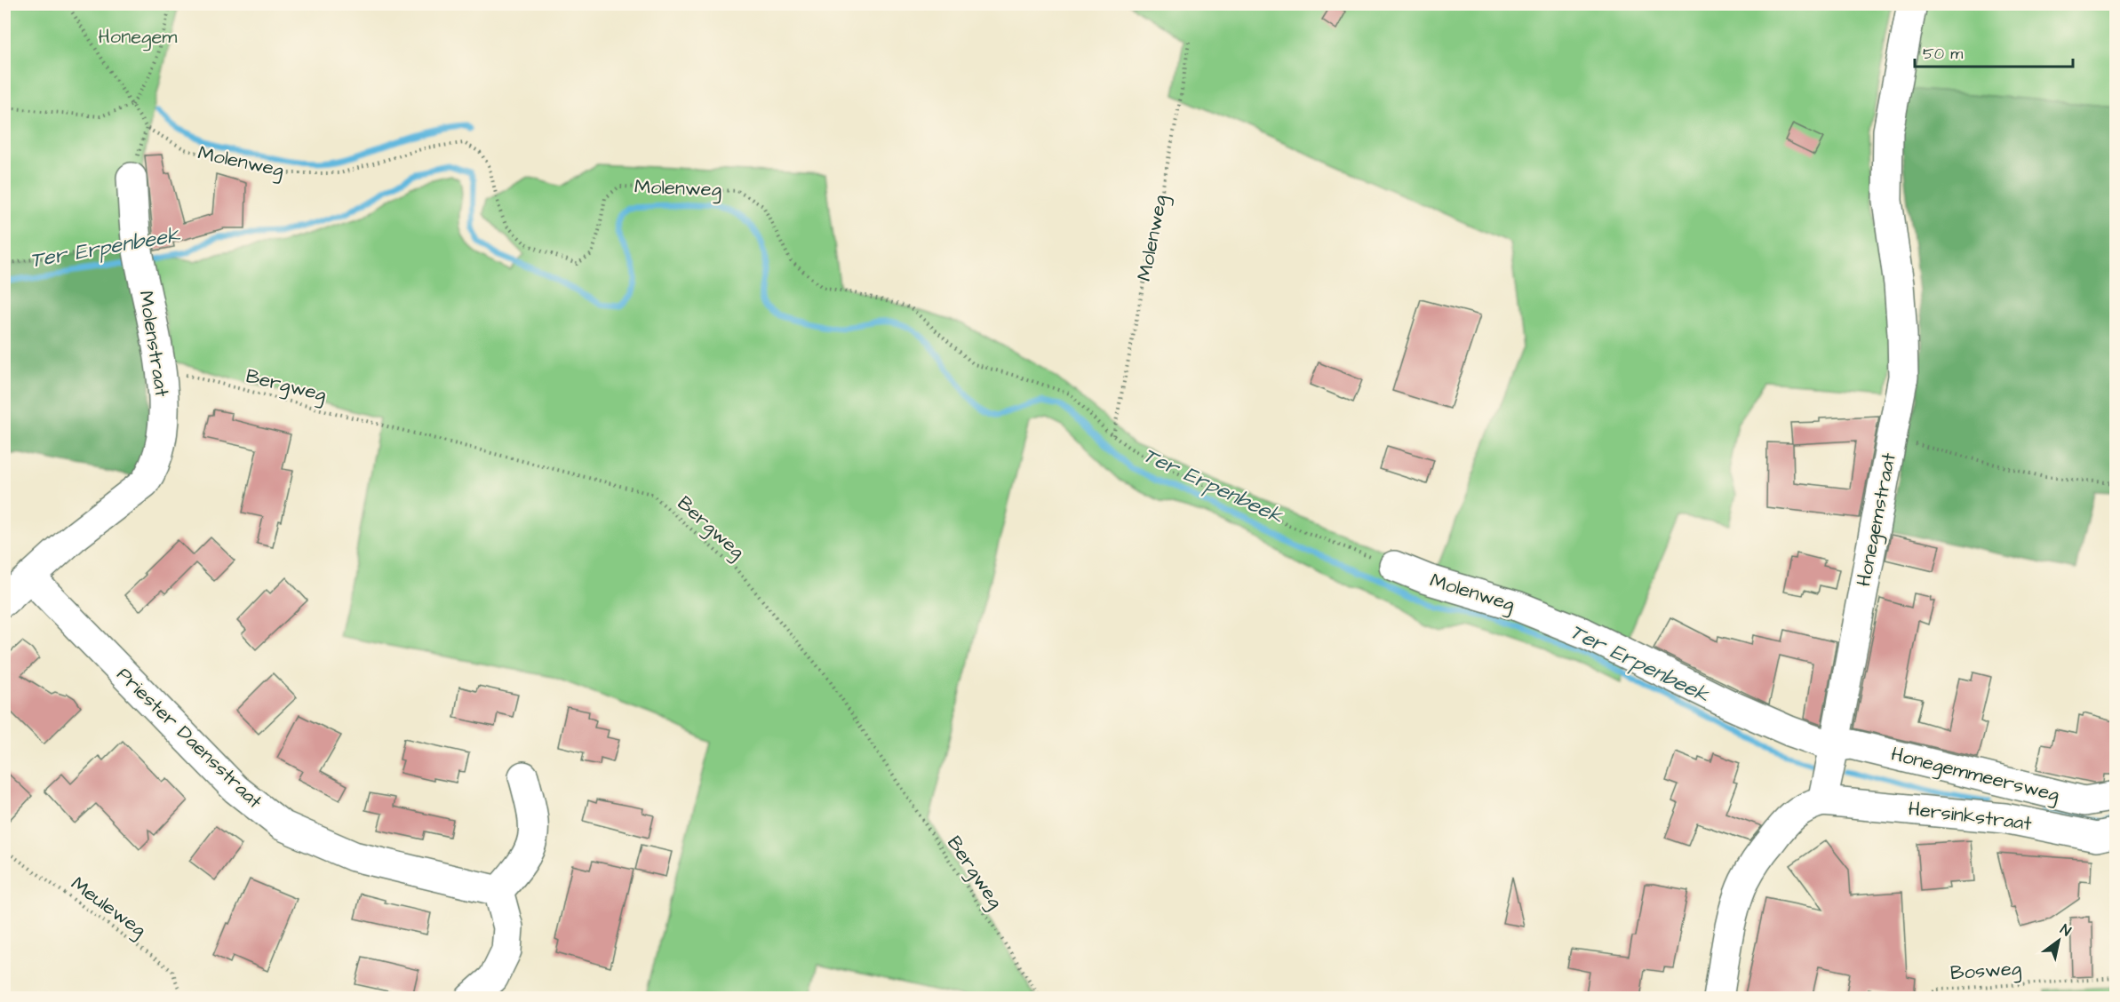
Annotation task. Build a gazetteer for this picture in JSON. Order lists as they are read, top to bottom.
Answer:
{
  "streets": {
    "street": [
      "Molenweg",
      "Molenstraat",
      "Honegemstraat",
      "Priester Daensstraat",
      "Honegemmeersweg",
      "Hersinkstraat"
    ],
    "path": ["Bergweg", "Meuleweg", "Bosweg"]
  },
  "crossings": [
    ["Molenweg", "Honegemstraat"],
    ["Molenweg", "Honegemmeersweg"],
    ["Molenstraat", "Bergweg"],
    ["Molenstraat", "Priester Daensstraat"],
    ["Honegemstraat", "Honegemmeersweg"],
    ["Honegemstraat", "Hersinkstraat"]
  ],
  "water": ["Ter Erpenbeek"],
  "parks": ["Honegem"],
  "scale_bar": "50 m",
  "north": "top right"
}
